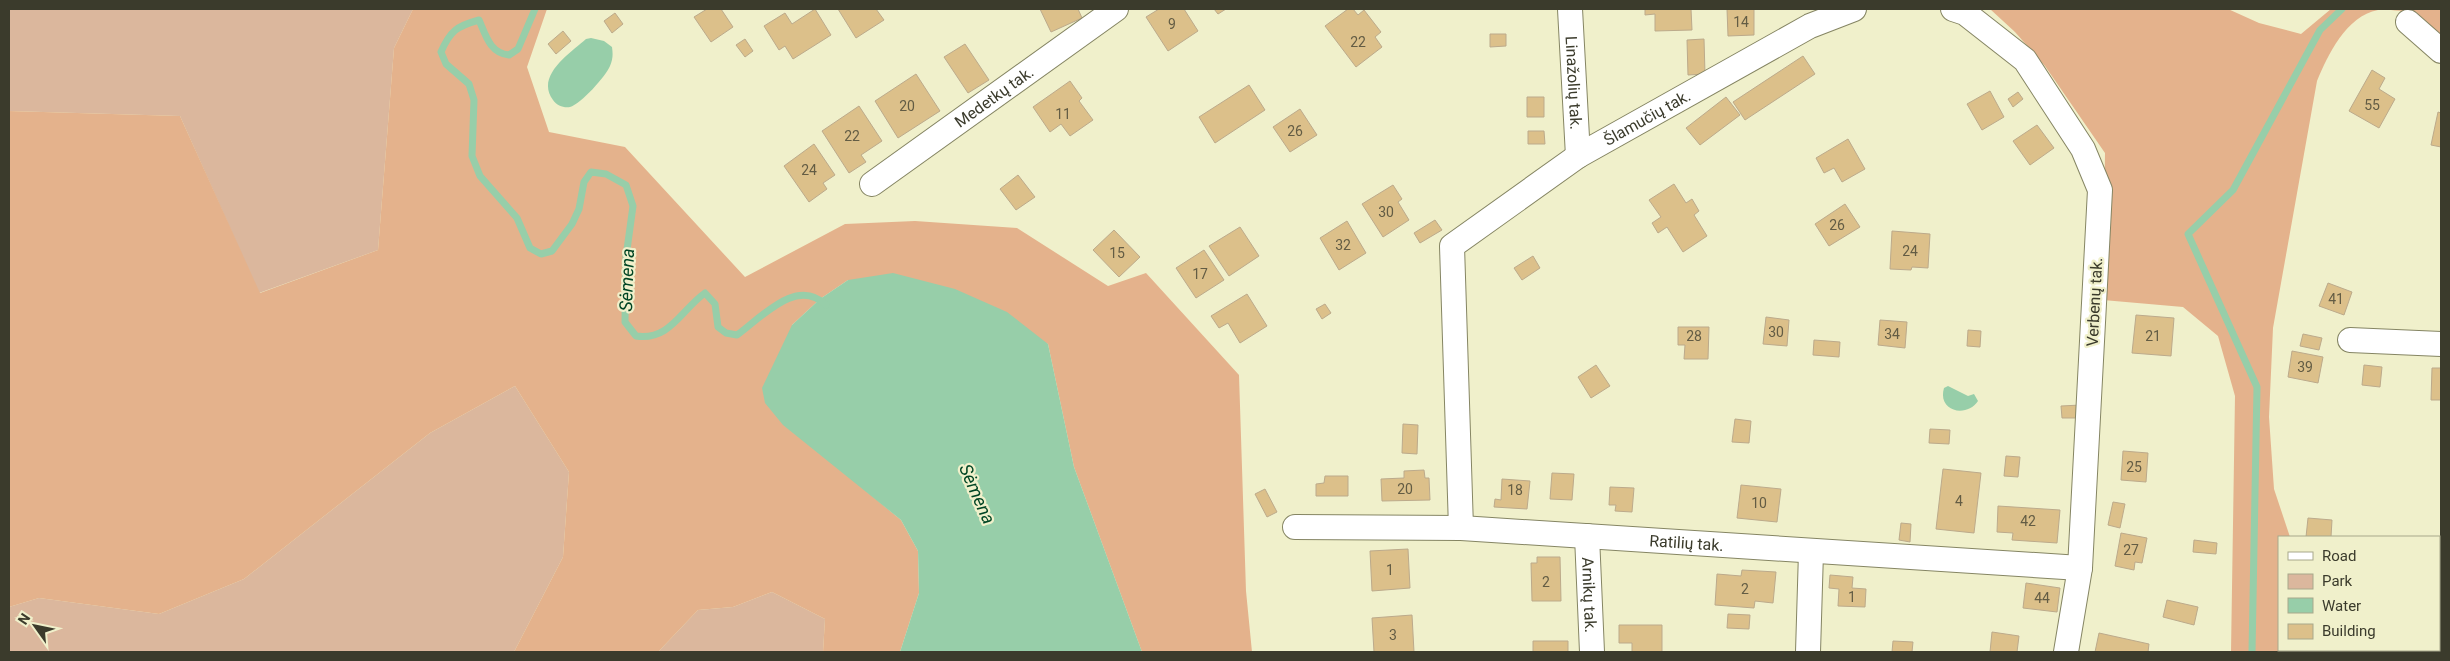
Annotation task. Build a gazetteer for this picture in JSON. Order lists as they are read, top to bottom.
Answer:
{
  "streets": {
    "street": [
      "Linažolių tak.",
      "Medetkų tak.",
      "Šlamučių tak.",
      "Verbenų tak.",
      "Ratilių tak.",
      "Arnikų tak."
    ]
  },
  "crossings": [
    ["Linažolių tak.", "Šlamučių tak."],
    ["Šlamučių tak.", "Ratilių tak."],
    ["Verbenų tak.", "Ratilių tak."],
    ["Ratilių tak.", "Arnikų tak."]
  ],
  "water": ["Sėmena"],
  "house_numbers": [
    "14",
    "9",
    "22",
    "55",
    "20",
    "11",
    "26",
    "22",
    "24",
    "30",
    "26",
    "32",
    "24",
    "15",
    "17",
    "41",
    "30",
    "34",
    "28",
    "21",
    "39",
    "25",
    "20",
    "18",
    "4",
    "10",
    "42",
    "27",
    "1",
    "2",
    "2",
    "1",
    "44",
    "3"
  ],
  "legend": [
    "Road",
    "Park",
    "Water",
    "Building"
  ],
  "north": "top left"
}
